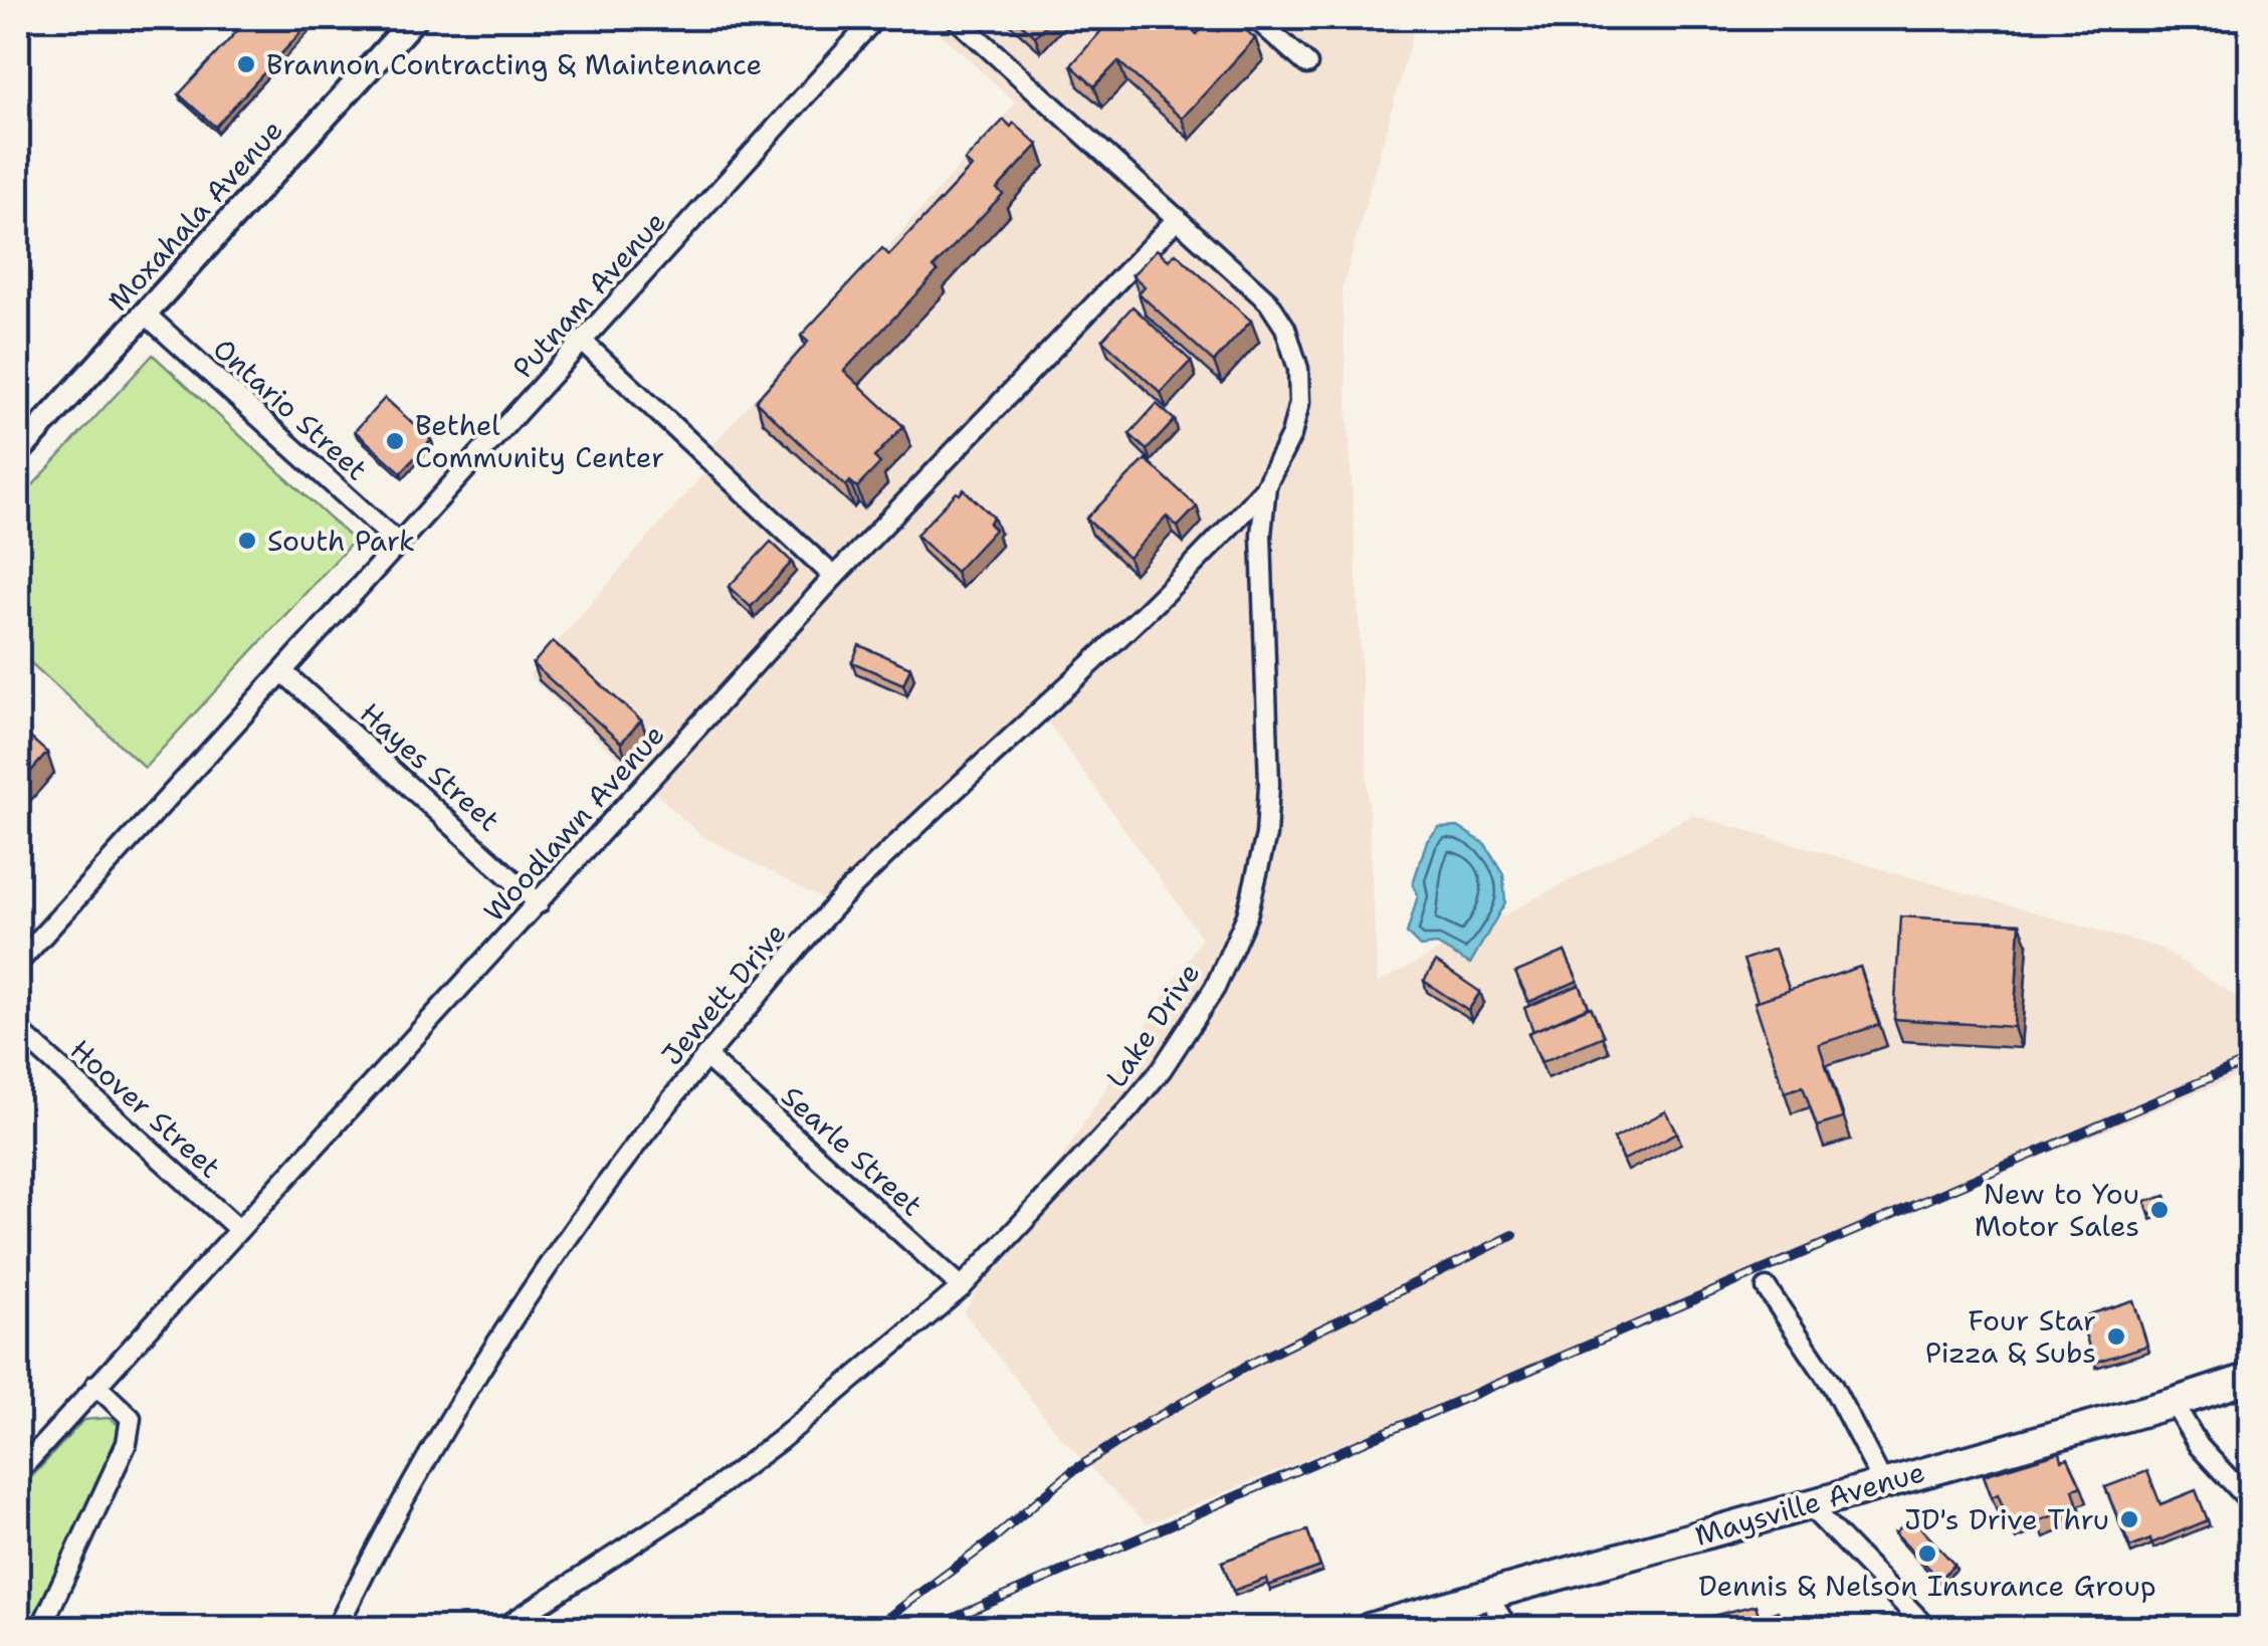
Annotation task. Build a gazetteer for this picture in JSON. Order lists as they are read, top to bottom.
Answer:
{
  "streets": {
    "main road": ["Maysville Avenue"],
    "street": [
      "Moxahala Avenue",
      "Putnam Avenue",
      "Ontario Street",
      "Hayes Street",
      "Woodlawn Avenue",
      "Jewett Drive",
      "Lake Drive",
      "Hoover Street",
      "Searle Street"
    ]
  },
  "crossings": [
    ["Moxahala Avenue", "Ontario Street"],
    ["Putnam Avenue", "Ontario Street"],
    ["Putnam Avenue", "Hayes Street"],
    ["Hayes Street", "Woodlawn Avenue"],
    ["Woodlawn Avenue", "Lake Drive"],
    ["Woodlawn Avenue", "Hoover Street"],
    ["Jewett Drive", "Lake Drive"],
    ["Jewett Drive", "Searle Street"],
    ["Lake Drive", "Searle Street"]
  ],
  "places": [
    "Brannon Contracting & Maintenance",
    "Bethel Community Center",
    "South Park",
    "New to You Motor Sales",
    "Four Star Pizza & Subs",
    "JD's Drive Thru",
    "Dennis & Nelson Insurance Group"
  ]
}
